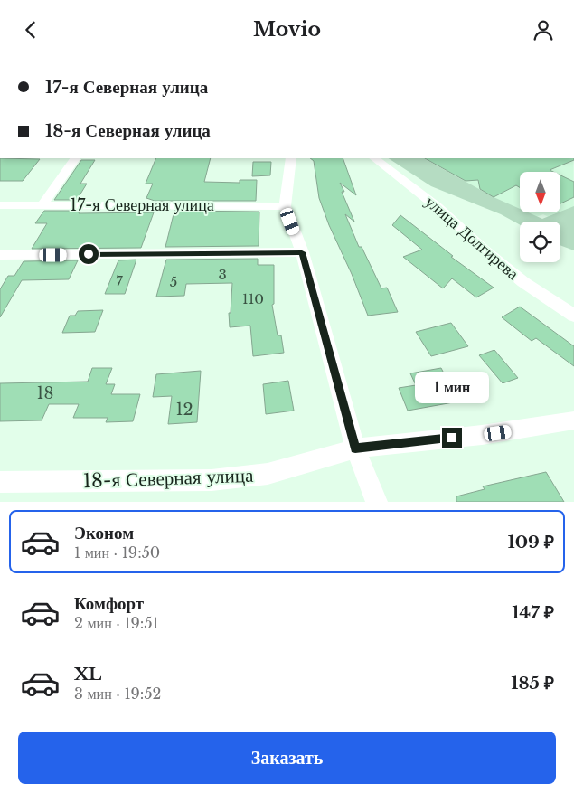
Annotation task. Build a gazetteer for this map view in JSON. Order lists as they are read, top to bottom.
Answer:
{
  "streets": {
    "street": ["17-я Северная улица", "улица Долгирева", "18-я Северная улица"]
  },
  "house_numbers": [
    "3",
    "7",
    "5",
    "110",
    "18",
    "12"
  ],
  "north": "bottom",
  "page": {
    "header": "Movio",
    "banner": ["17-я Северная улица", "18-я Северная улица"],
    "bubble": "1 мин",
    "list": [
      {
        "name": "Эконом",
        "note": "1 мин · 19:50",
        "value": "109 ₽"
      },
      {
        "name": "Комфорт",
        "note": "2 мин · 19:51",
        "value": "147 ₽"
      },
      {
        "name": "XL",
        "note": "3 мин · 19:52",
        "value": "185 ₽"
      }
    ],
    "buttons": "Заказать"
  }
}
